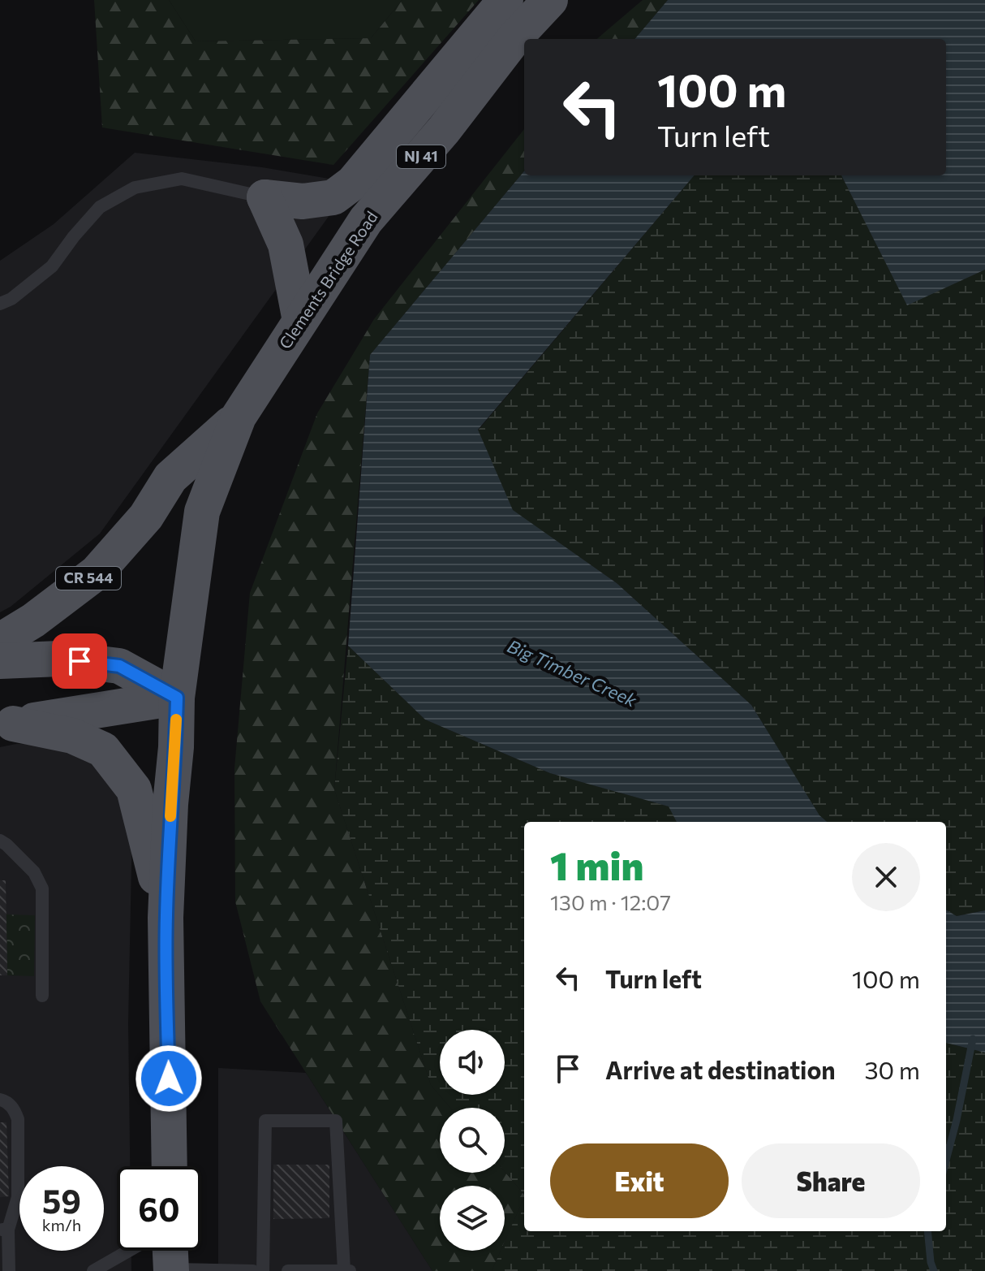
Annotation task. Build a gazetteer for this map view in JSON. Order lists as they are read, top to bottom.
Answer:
{
  "streets": {
    "main road": ["NJ 41", "Clements Bridge Road", "CR 544"]
  },
  "crossings": [
    ["NJ 41", "Clements Bridge Road"]
  ],
  "water": ["Big Timber Creek"],
  "page": {
    "turn": ["100 m", "Turn left"],
    "heading": ["1 min", "130 m · 12:07"],
    "list": [
      {
        "name": "Turn left",
        "value": "100 m"
      },
      {
        "name": "Arrive at destination",
        "value": "30 m"
      }
    ],
    "buttons": ["Exit", "Share"],
    "speed": "59 km/h",
    "limit": "60"
  }
}
